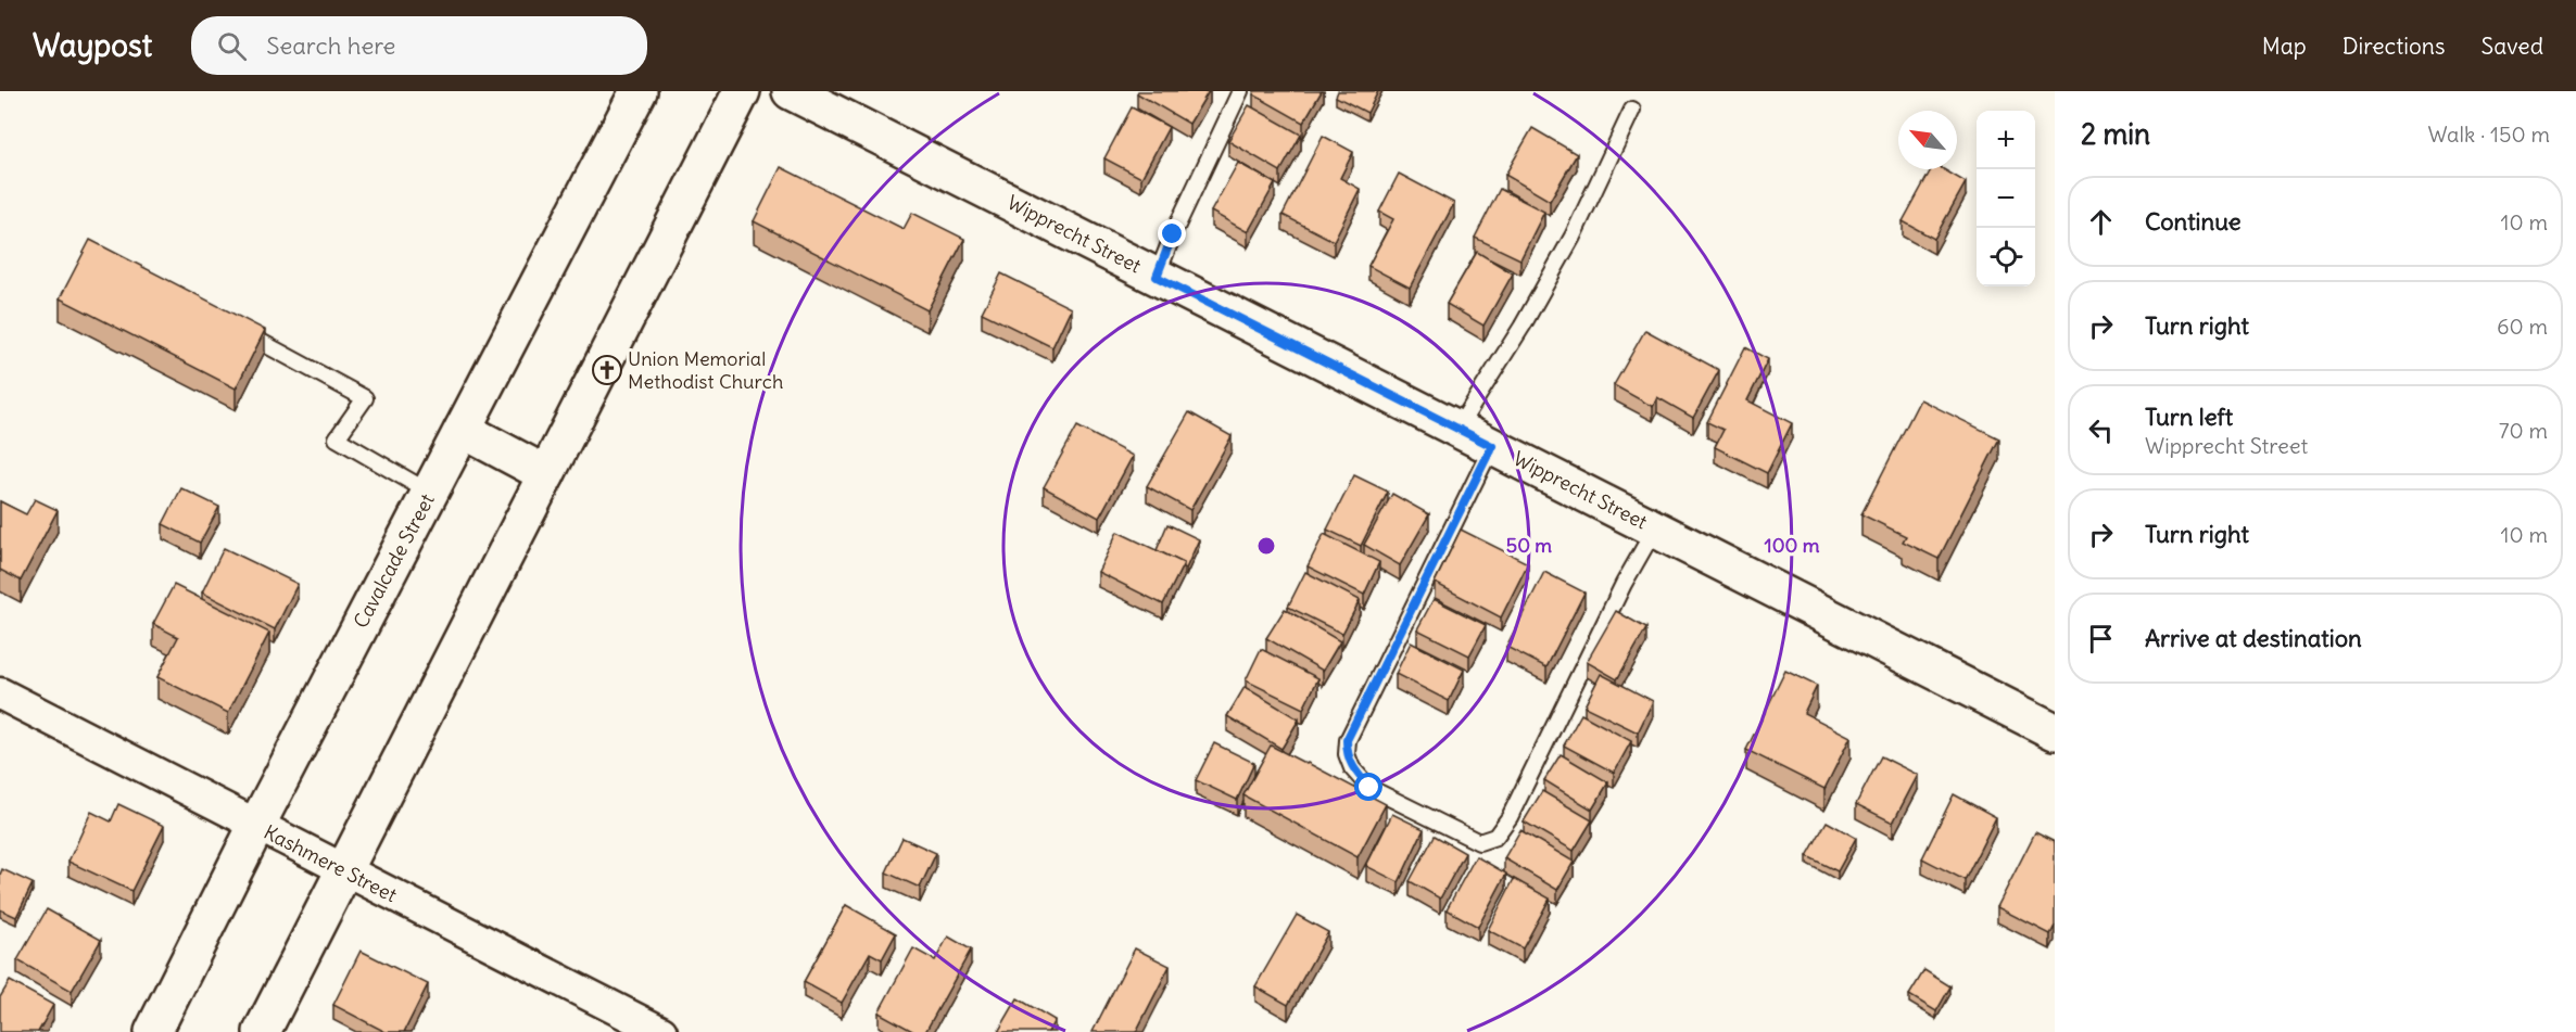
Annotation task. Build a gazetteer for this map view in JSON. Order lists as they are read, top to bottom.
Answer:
{
  "streets": {
    "main road": ["Wipprecht Street", "Cavalcade Street"],
    "street": ["Kashmere Street"]
  },
  "crossings": [
    ["Cavalcade Street", "Kashmere Street"]
  ],
  "places": {
    "church": ["Union Memorial Methodist Church"]
  },
  "north": "top left",
  "page": {
    "header": "Waypost",
    "search": "Search here",
    "nav": ["Map", "Directions", "Saved"],
    "heading": ["2 min", "Walk · 150 m"],
    "map_buttons": ["+", "−"],
    "list": [
      ["Continue", "10 m"],
      ["Turn right", "60 m"],
      ["Turn left", "Wipprecht Street", "70 m"],
      ["Turn right", "10 m"],
      "Arrive at destination"
    ]
  },
  "rings": ["50 m", "100 m"]
}
